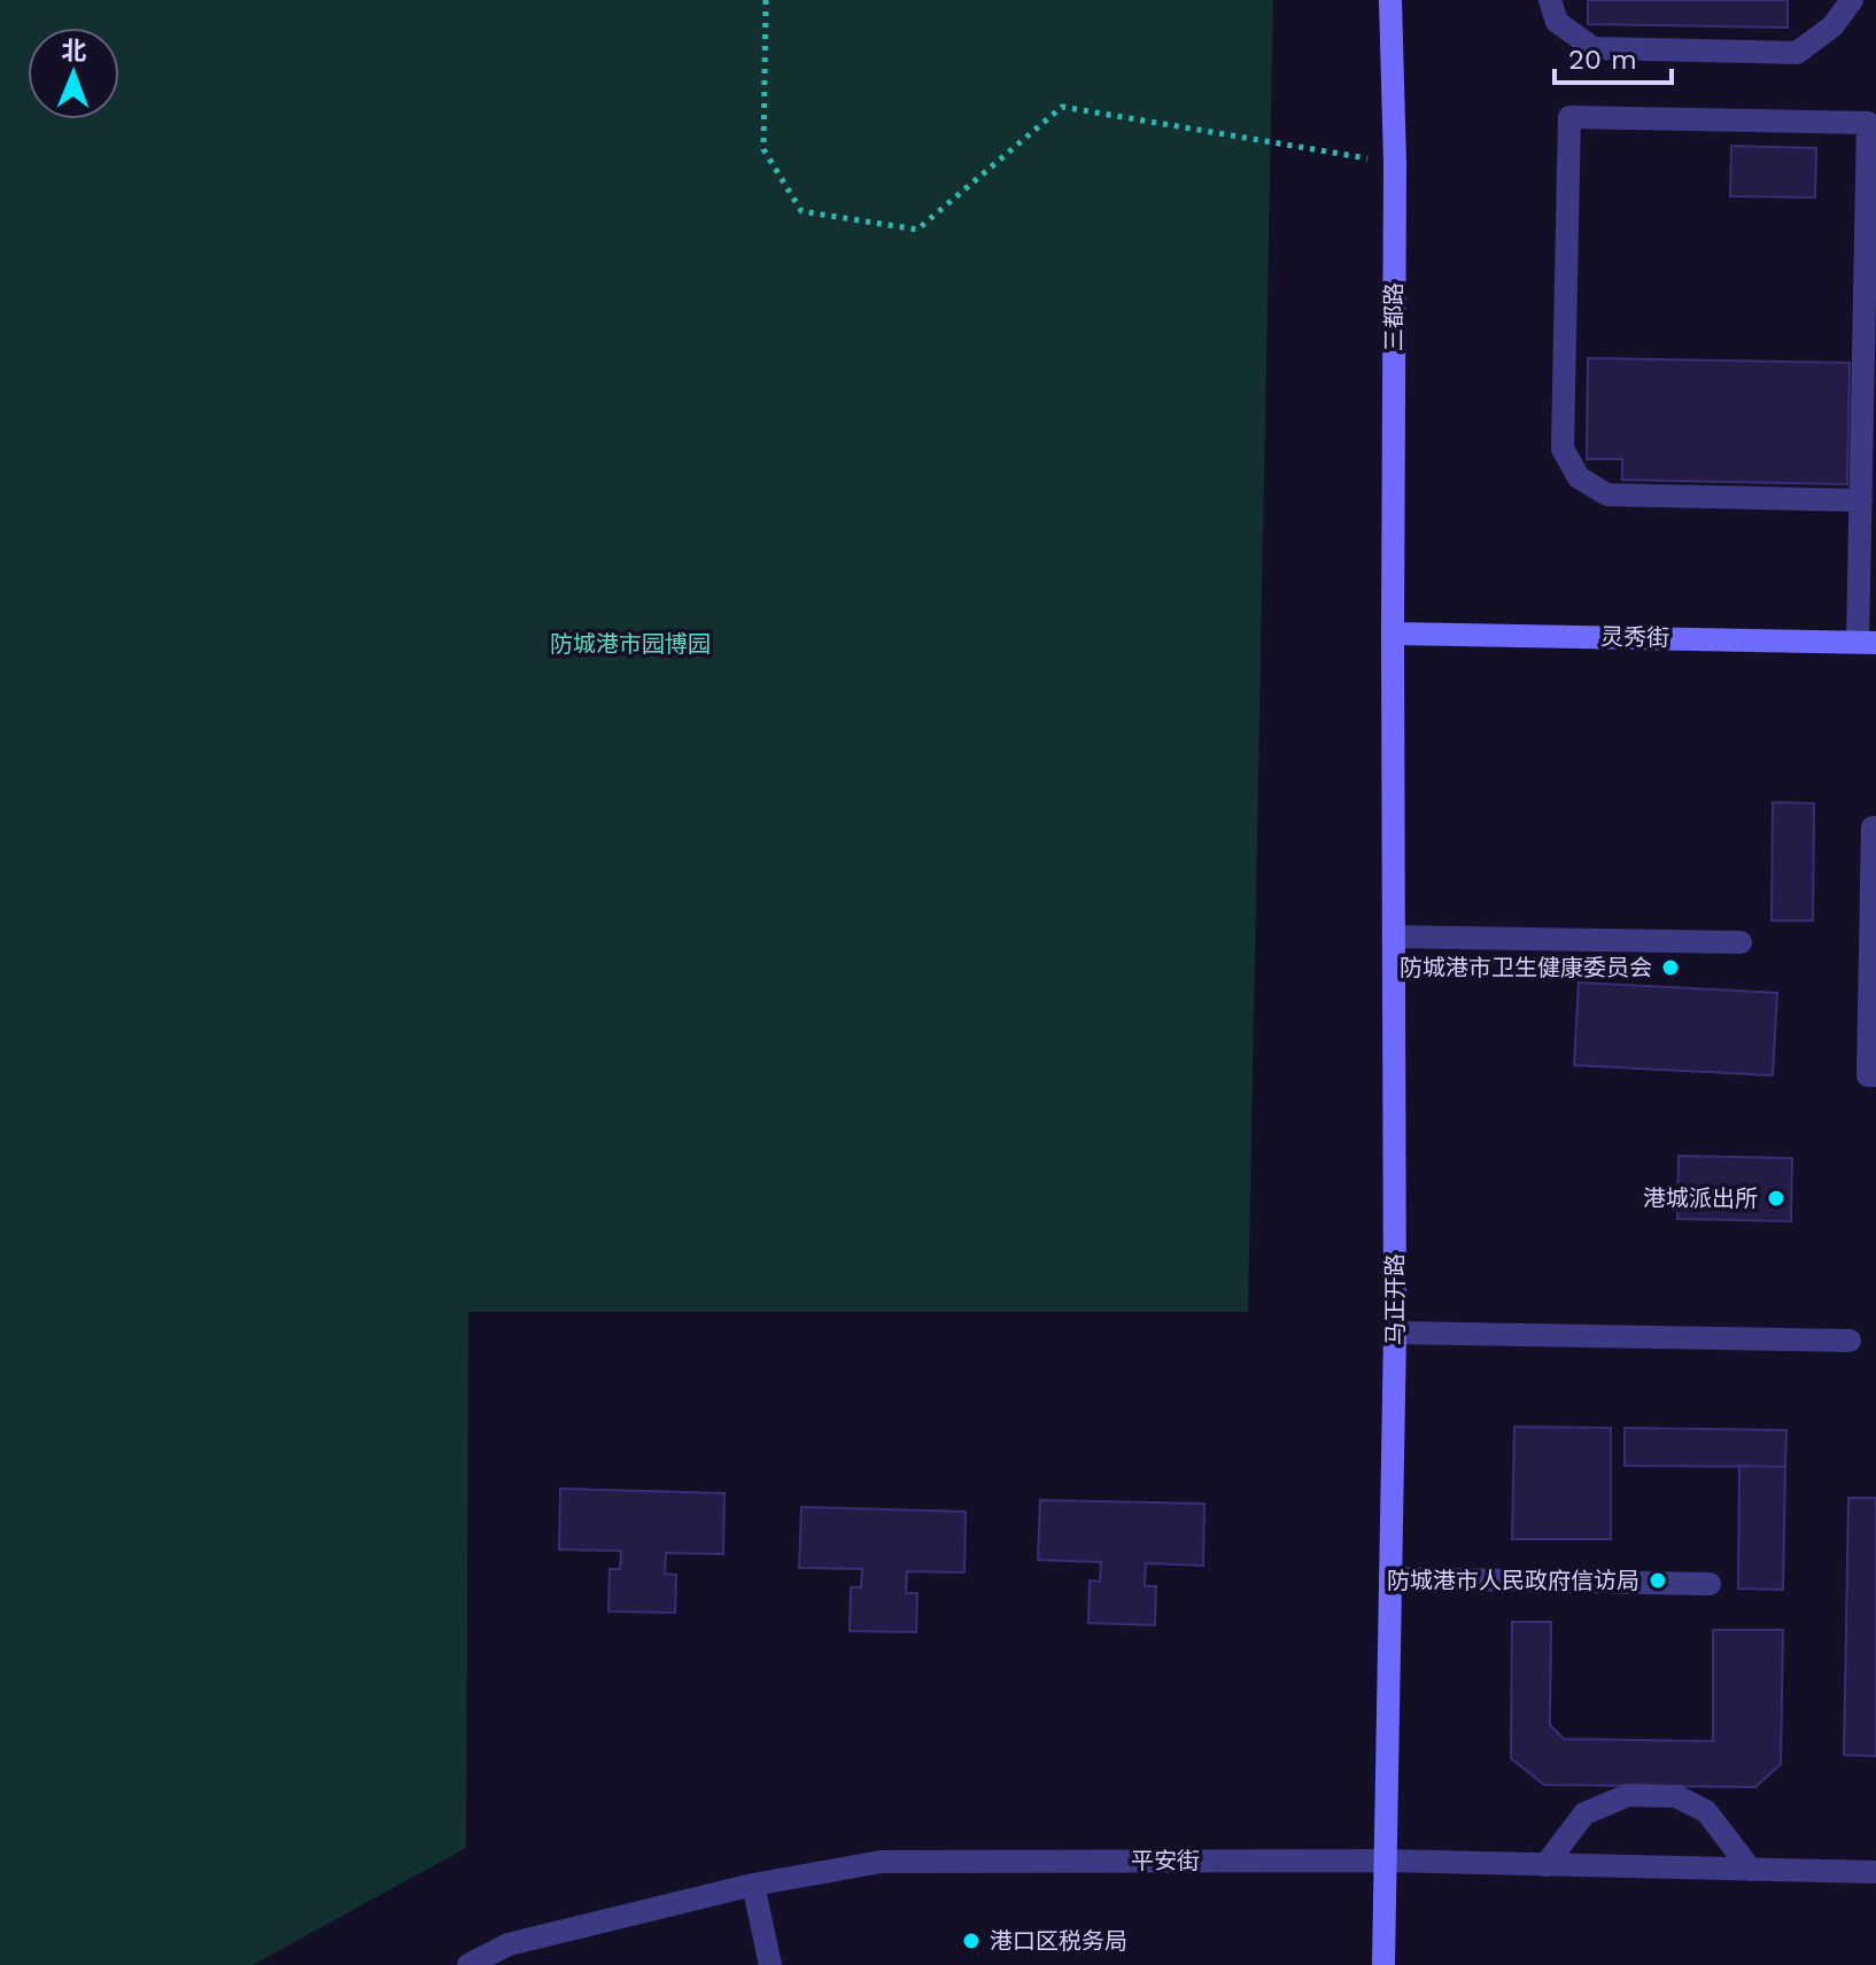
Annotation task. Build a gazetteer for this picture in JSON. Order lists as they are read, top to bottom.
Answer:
{
  "streets": {
    "main road": ["三都路", "灵秀街", "马正开路"],
    "street": ["平安街"]
  },
  "crossings": [
    ["三都路", "灵秀街"],
    ["三都路", "马正开路"],
    ["灵秀街", "马正开路"],
    ["马正开路", "平安街"]
  ],
  "parks": ["防城港市园博园"],
  "places": [
    "防城港市卫生健康委员会",
    "港城派出所",
    "防城港市人民政府信访局",
    "港口区税务局"
  ],
  "scale_bar": "20 m",
  "north": "top"
}
